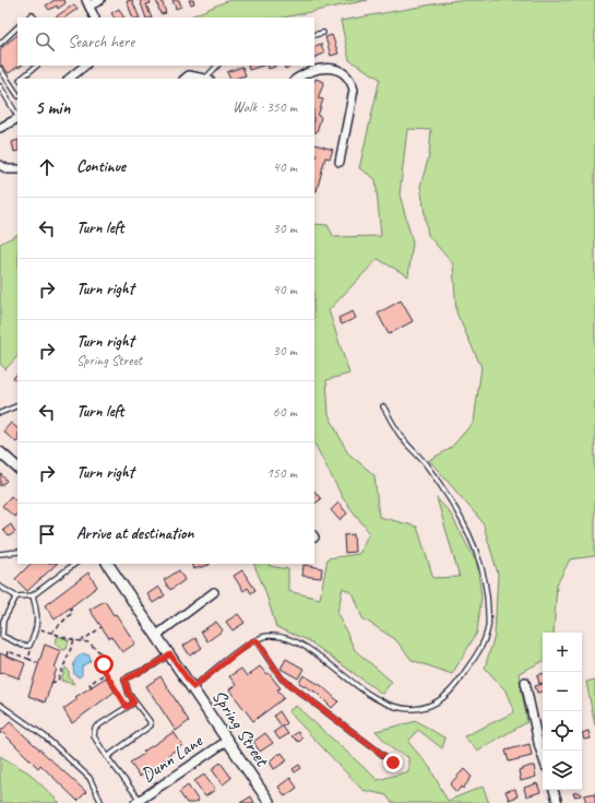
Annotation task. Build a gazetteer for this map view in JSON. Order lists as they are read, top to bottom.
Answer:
{
  "streets": {
    "main road": ["Spring Street"],
    "street": ["Dunn Lane"]
  },
  "crossings": [
    ["Spring Street", "Dunn Lane"]
  ],
  "page": {
    "search": "Search here",
    "heading": ["5 min", "Walk · 350 m"],
    "list": [
      ["Continue", "40 m"],
      ["Turn left", "30 m"],
      ["Turn right", "40 m"],
      ["Turn right", "Spring Street", "30 m"],
      ["Turn left", "60 m"],
      ["Turn right", "150 m"],
      "Arrive at destination"
    ],
    "map_buttons": ["+", "−"]
  }
}
